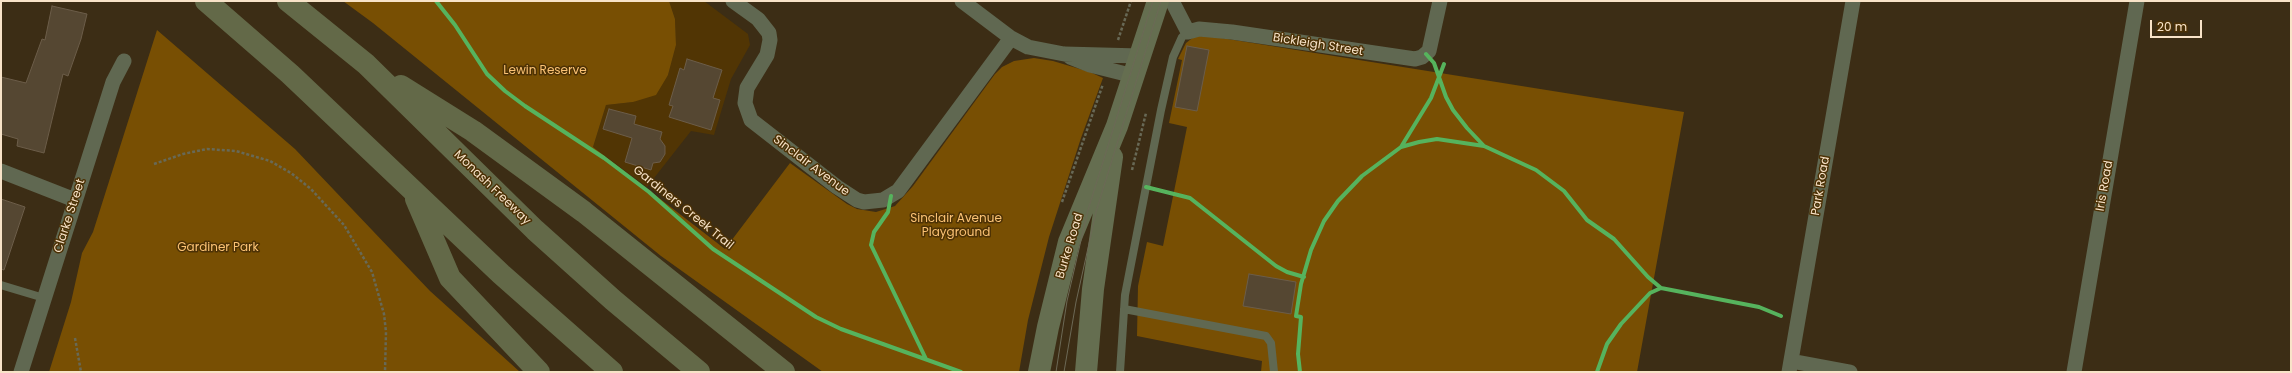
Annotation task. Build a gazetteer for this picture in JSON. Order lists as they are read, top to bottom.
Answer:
{
  "streets": {
    "highway": ["Monash Freeway"],
    "main road": ["Burke Road"],
    "street": [
      "Bickleigh Street",
      "Sinclair Avenue",
      "Park Road",
      "Iris Road",
      "Clarke Street"
    ],
    "cycle path": ["Gardiners Creek Trail"]
  },
  "parks": ["Lewin Reserve", "Sinclair Avenue Playground", "Gardiner Park"],
  "scale_bar": "20 m"
}
